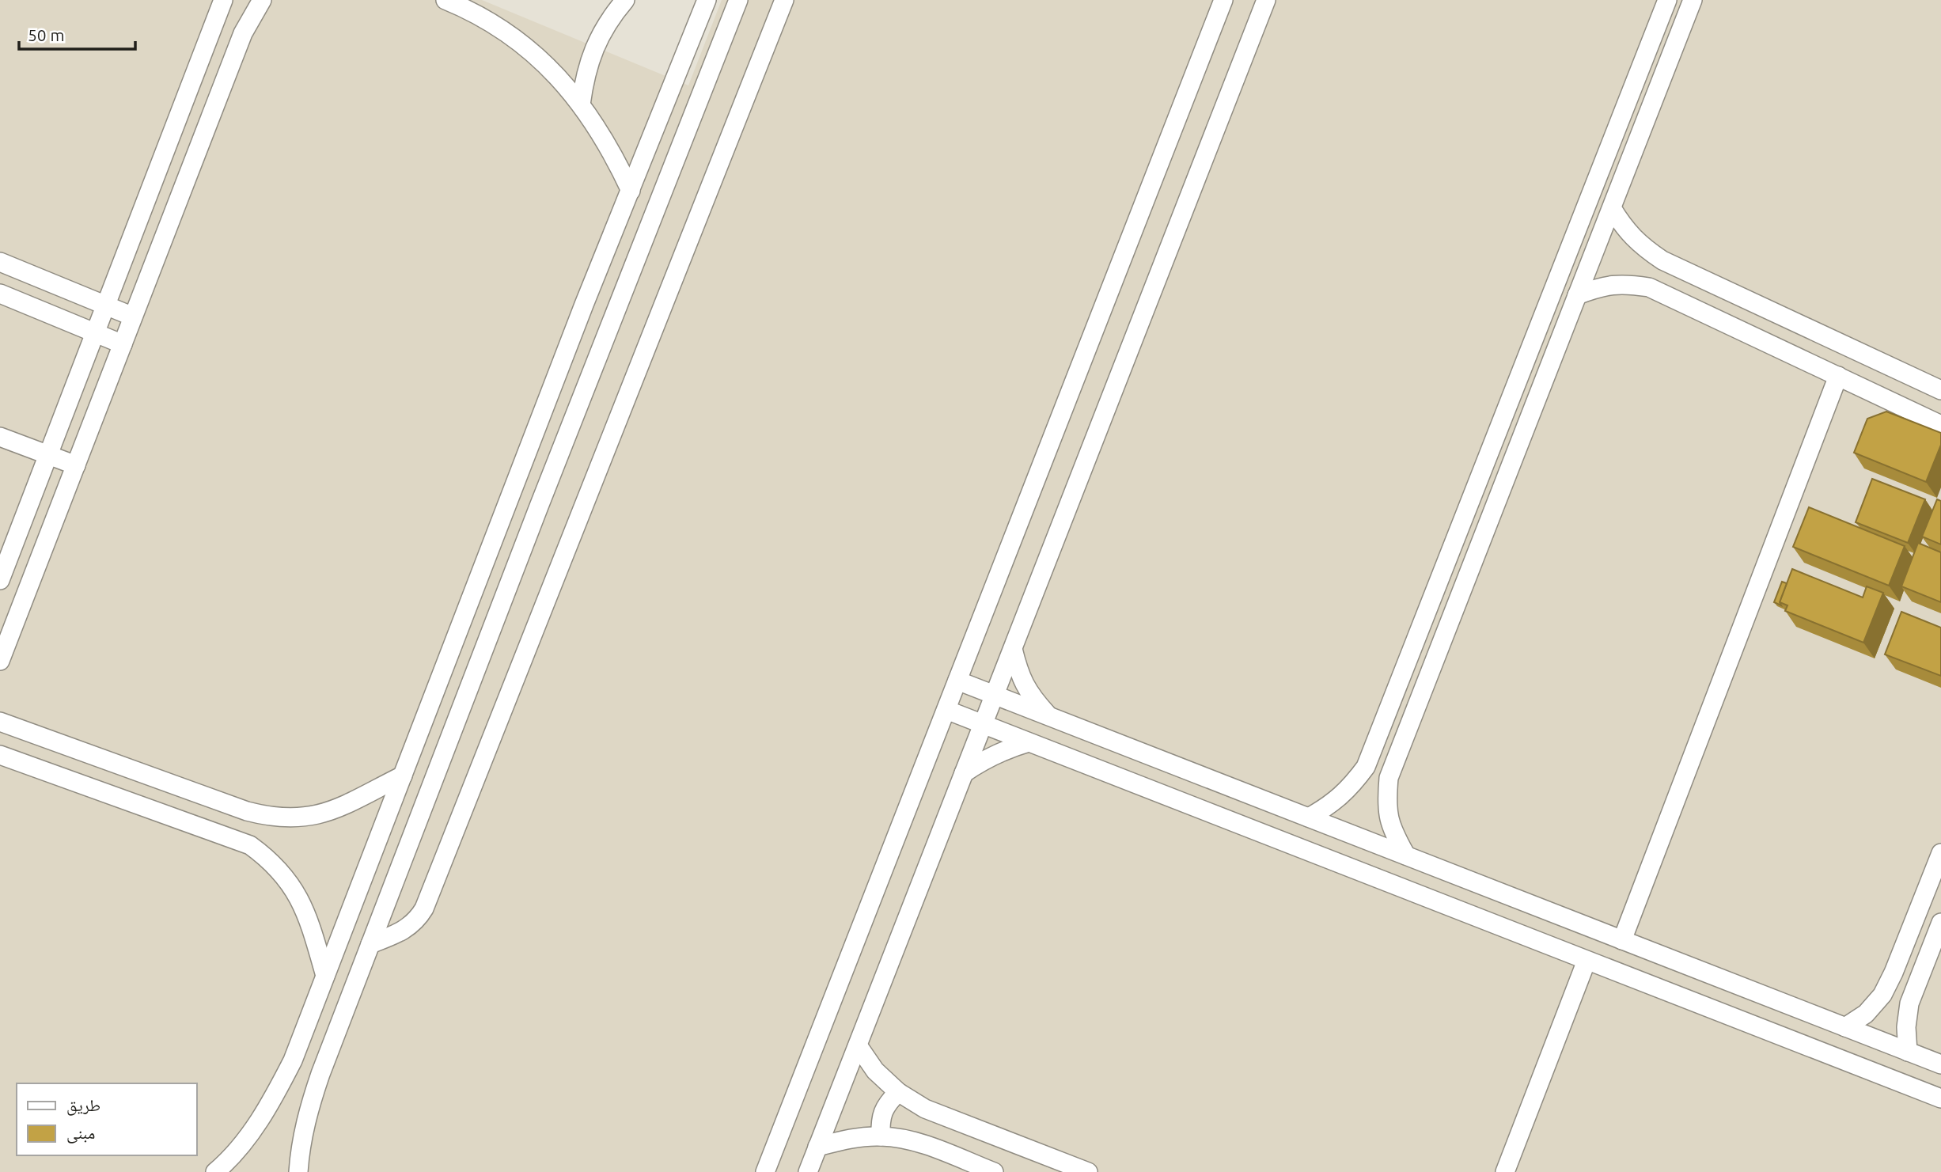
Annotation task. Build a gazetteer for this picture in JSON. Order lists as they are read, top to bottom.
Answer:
{
  "legend": ["طريق", "مبنى"],
  "scale_bar": "50 m"
}
